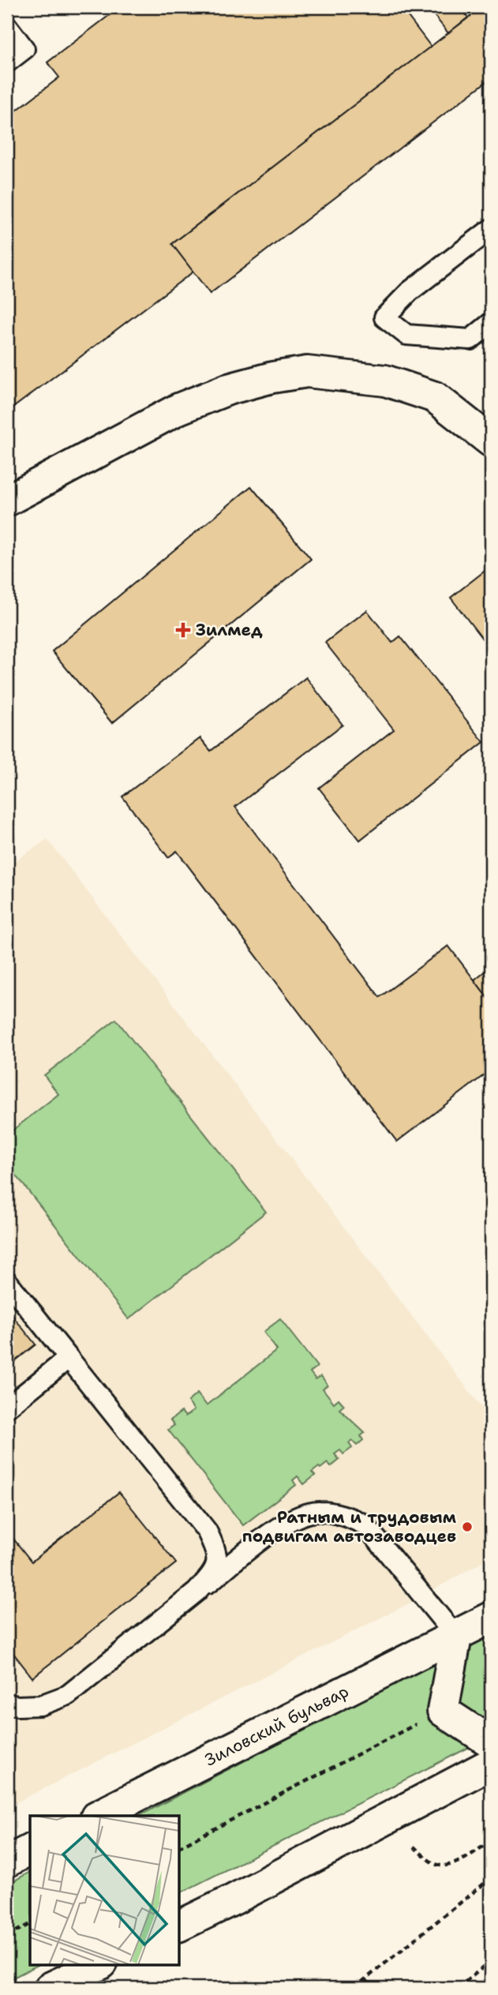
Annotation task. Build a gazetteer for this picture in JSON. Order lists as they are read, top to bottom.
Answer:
{
  "streets": {
    "street": ["Зиловский бульвар"]
  },
  "places": {
    "health": ["Зилмед"],
    "other": ["Ратным и трудовым подвигам автозаводцев"]
  }
}
